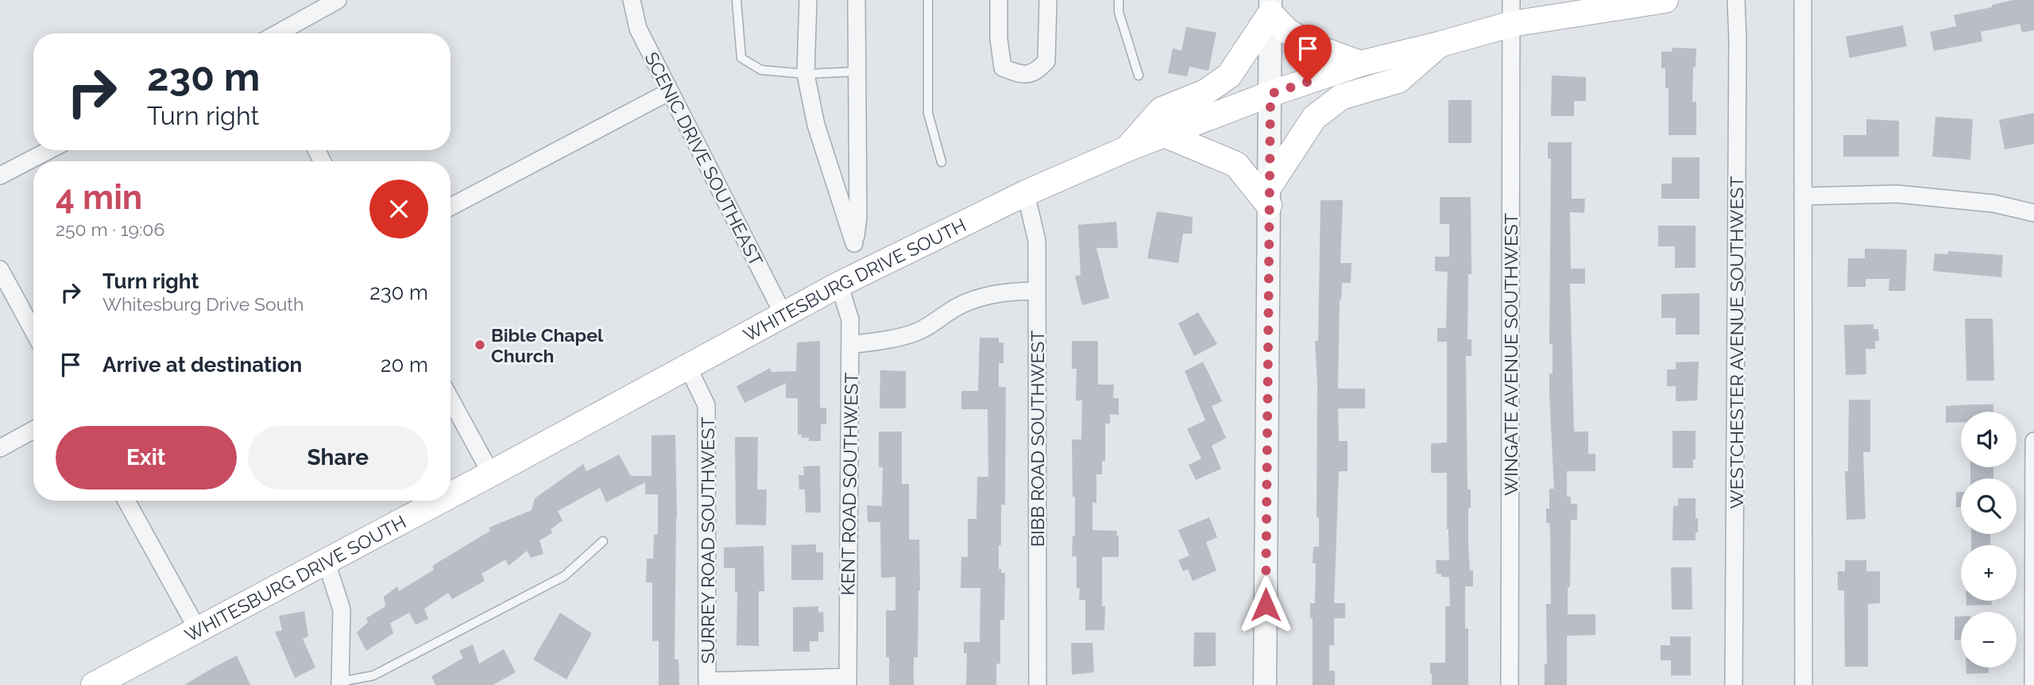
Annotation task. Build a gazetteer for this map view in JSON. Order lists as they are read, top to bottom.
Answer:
{
  "streets": {
    "main road": ["WHITESBURG DRIVE SOUTH"],
    "street": [
      "SCENIC DRIVE SOUTHEAST",
      "WESTCHESTER AVENUE SOUTHWEST",
      "WINGATE AVENUE SOUTHWEST",
      "BIBB ROAD SOUTHWEST",
      "KENT ROAD SOUTHWEST",
      "SURREY ROAD SOUTHWEST"
    ]
  },
  "crossings": [
    ["SCENIC DRIVE SOUTHEAST", "WHITESBURG DRIVE SOUTH"],
    ["WHITESBURG DRIVE SOUTH", "WINGATE AVENUE SOUTHWEST"],
    ["WHITESBURG DRIVE SOUTH", "BIBB ROAD SOUTHWEST"],
    ["WHITESBURG DRIVE SOUTH", "KENT ROAD SOUTHWEST"],
    ["WHITESBURG DRIVE SOUTH", "SURREY ROAD SOUTHWEST"]
  ],
  "places": ["Bible Chapel Church"],
  "page": {
    "turn": ["230 m", "Turn right"],
    "heading": ["4 min", "250 m · 19:06"],
    "list": [
      {
        "name": "Turn right",
        "note": "Whitesburg Drive South",
        "value": "230 m"
      },
      {
        "name": "Arrive at destination",
        "value": "20 m"
      }
    ],
    "map_buttons": ["+", "−"],
    "buttons": ["Exit", "Share"]
  }
}
